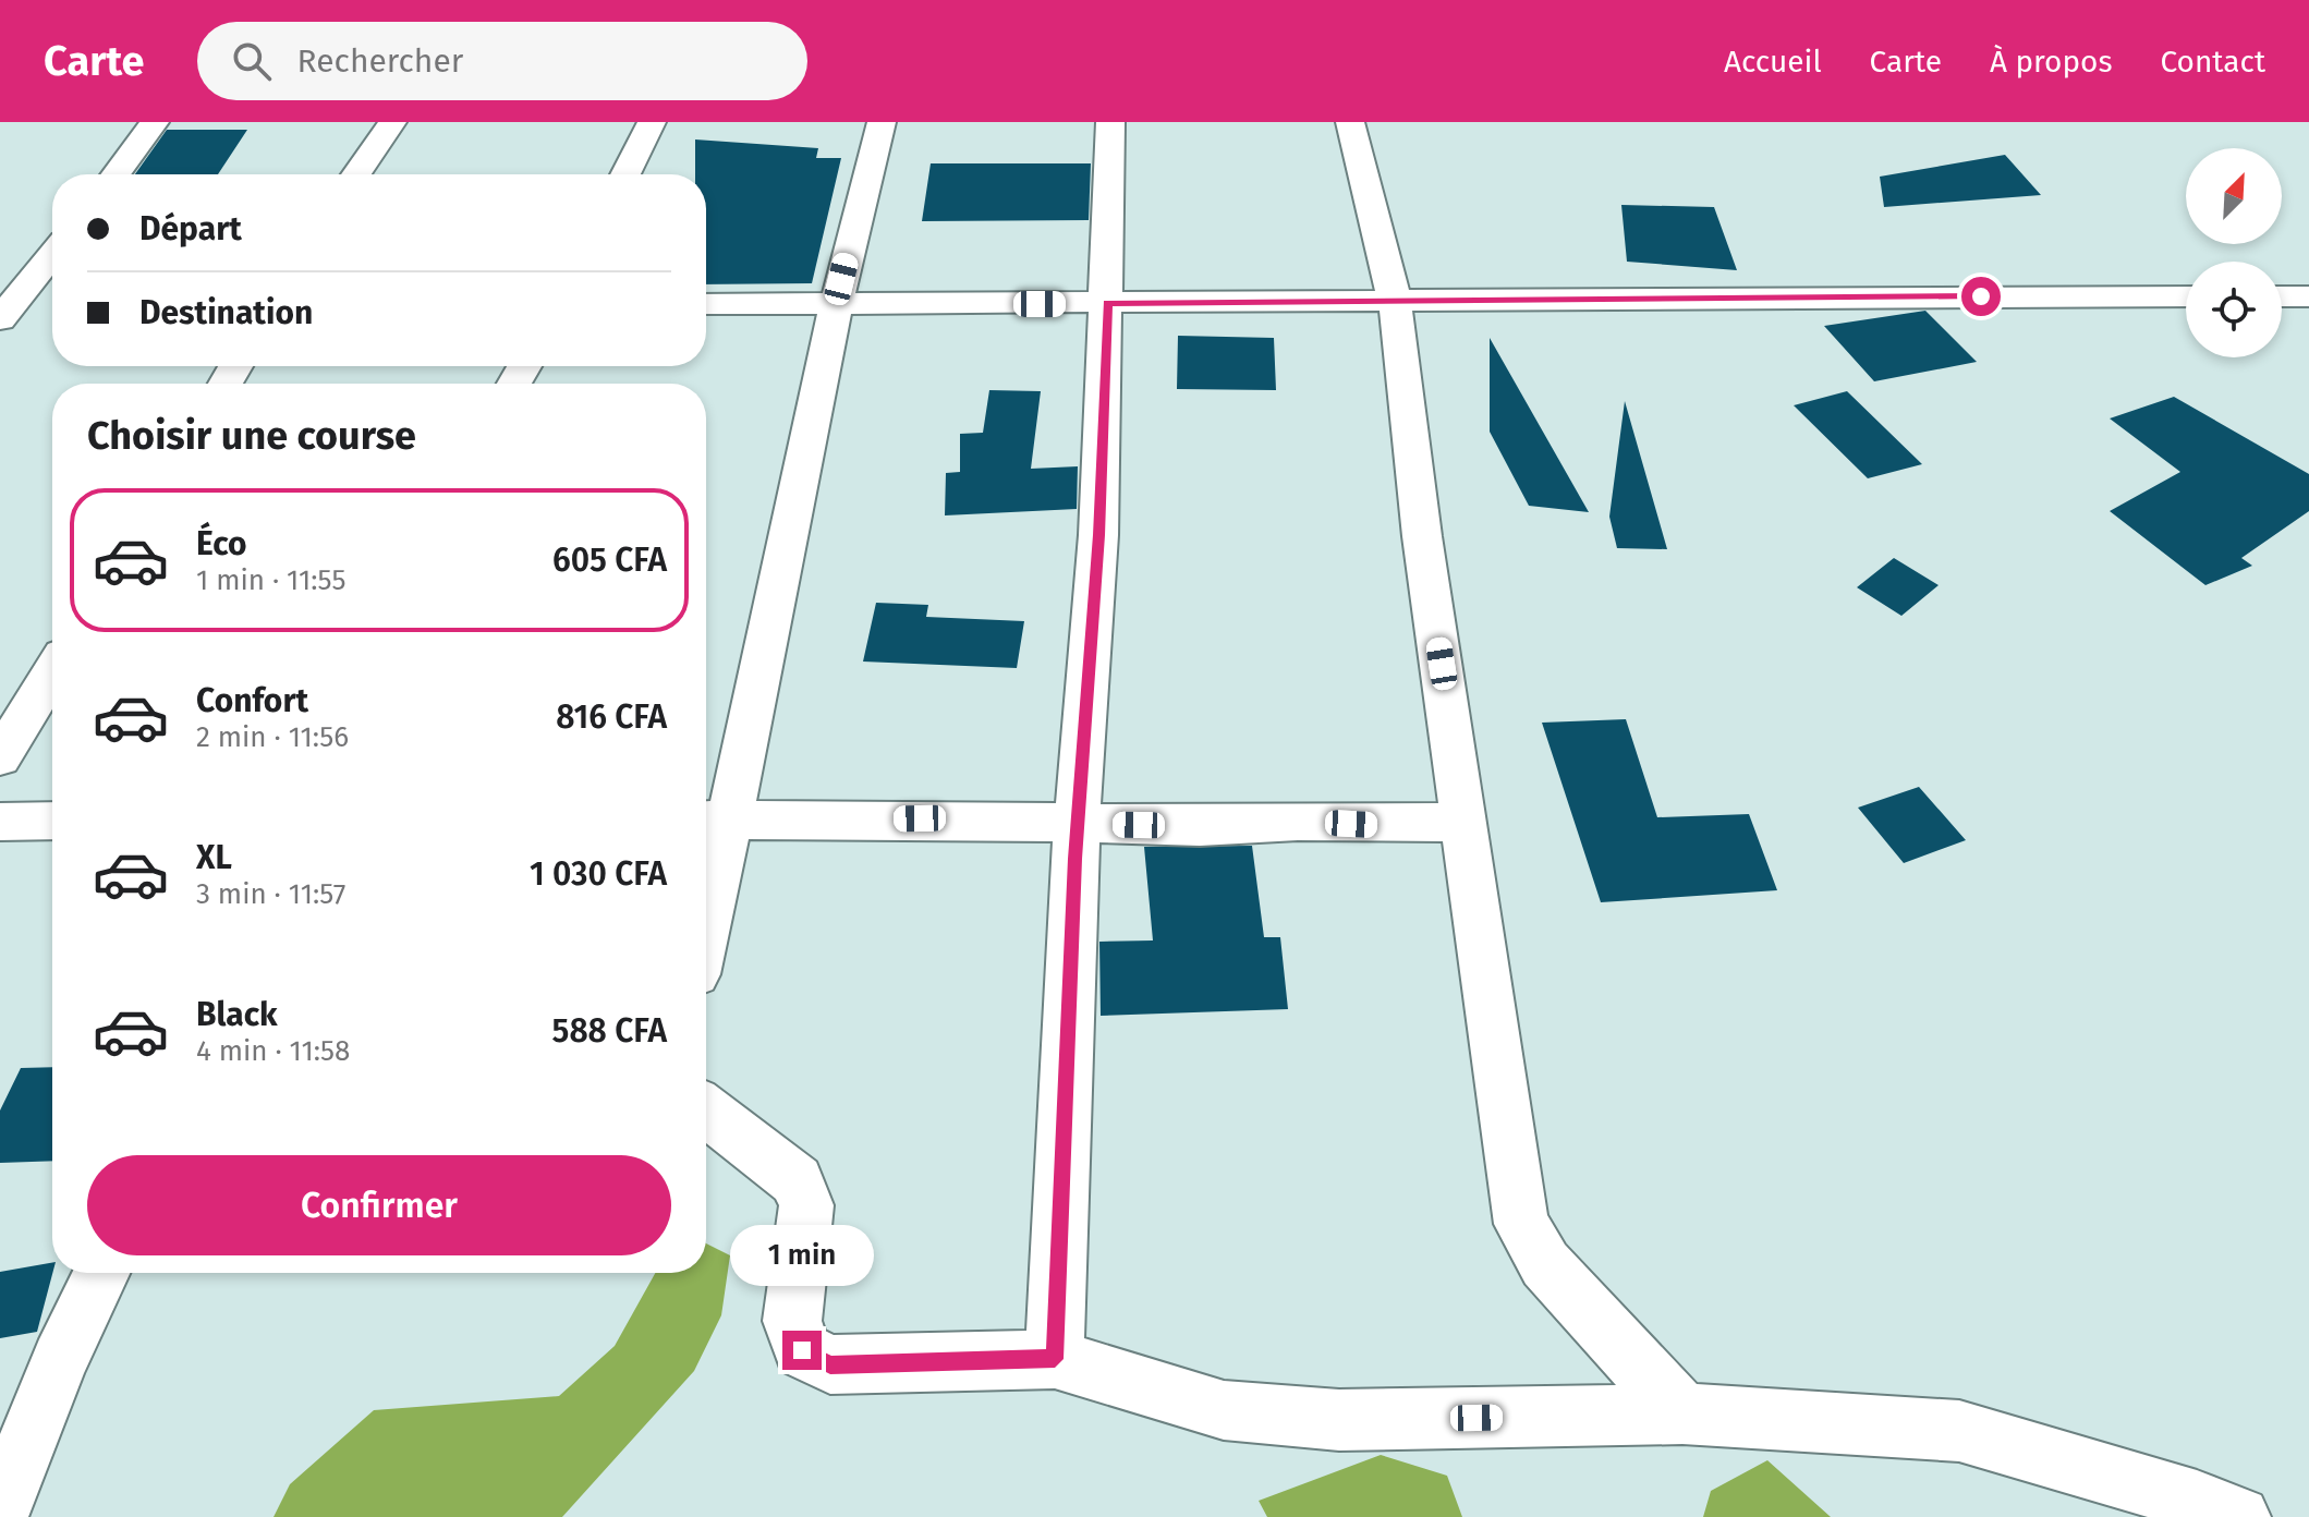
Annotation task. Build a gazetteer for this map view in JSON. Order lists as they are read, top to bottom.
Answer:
{
  "north": "top right",
  "page": {
    "header": "Carte",
    "search": "Rechercher",
    "nav": [
      "Accueil",
      "Carte",
      "À propos",
      "Contact"
    ],
    "banner": ["Départ", "Destination"],
    "heading": "Choisir une course",
    "list": [
      {
        "name": "Éco",
        "note": "1 min · 11:55",
        "value": "605 CFA"
      },
      {
        "name": "Confort",
        "note": "2 min · 11:56",
        "value": "816 CFA"
      },
      {
        "name": "XL",
        "note": "3 min · 11:57",
        "value": "1 030 CFA"
      },
      {
        "name": "Black",
        "note": "4 min · 11:58",
        "value": "588 CFA"
      }
    ],
    "buttons": "Confirmer",
    "bubble": "1 min"
  }
}
